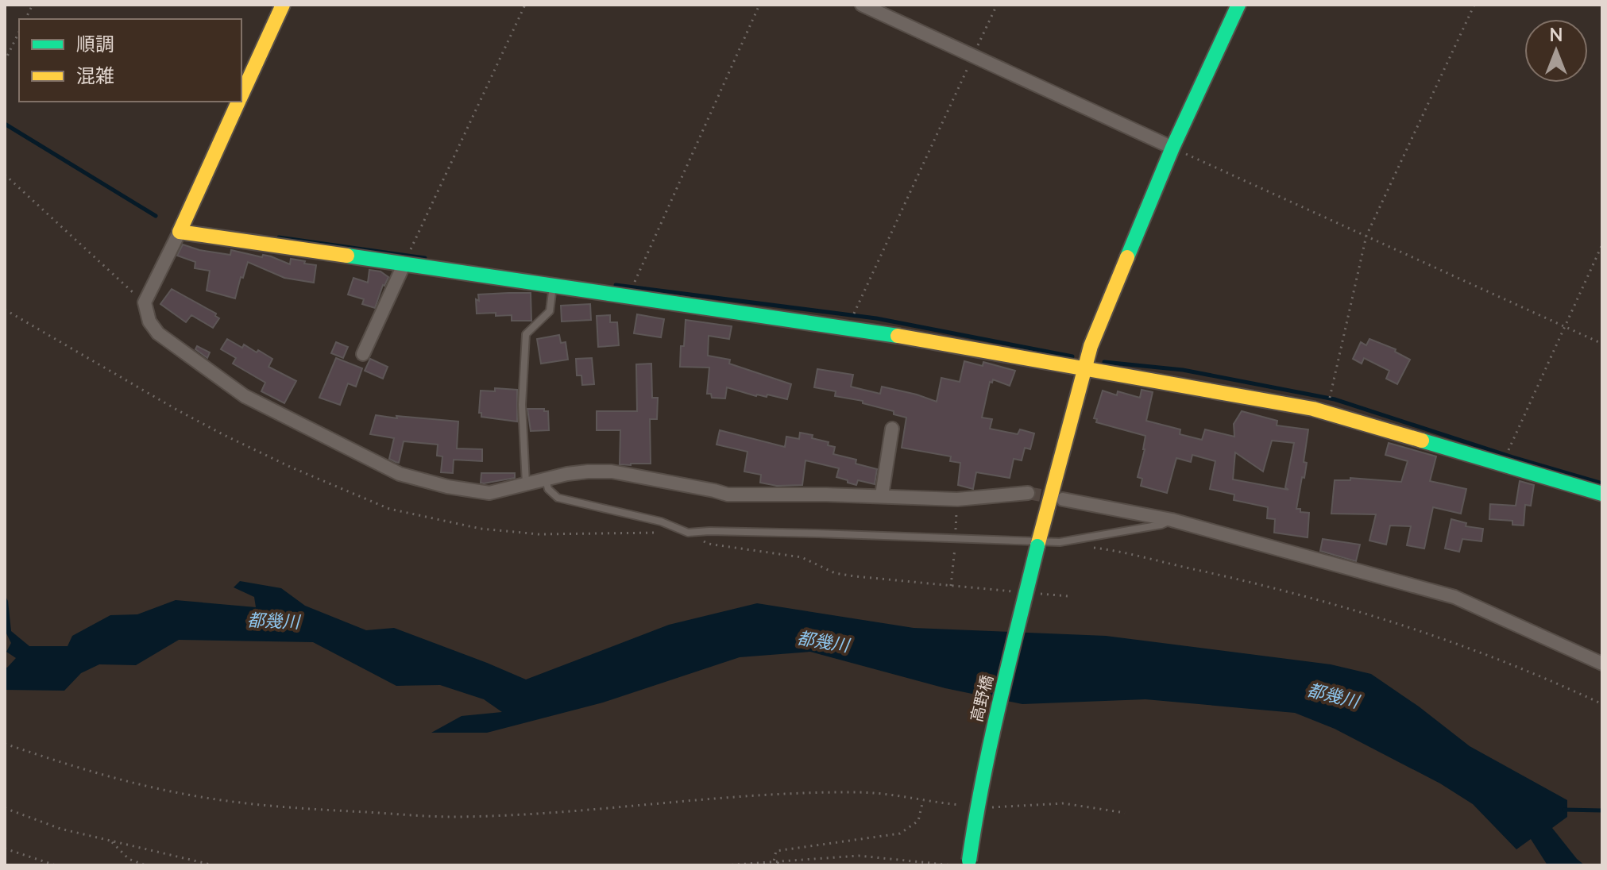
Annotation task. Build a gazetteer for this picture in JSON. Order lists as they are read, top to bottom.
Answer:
{
  "streets": {
    "street": ["高野橋"]
  },
  "water": ["都幾川"],
  "legend": ["順調", "混雑"],
  "north": "top"
}
